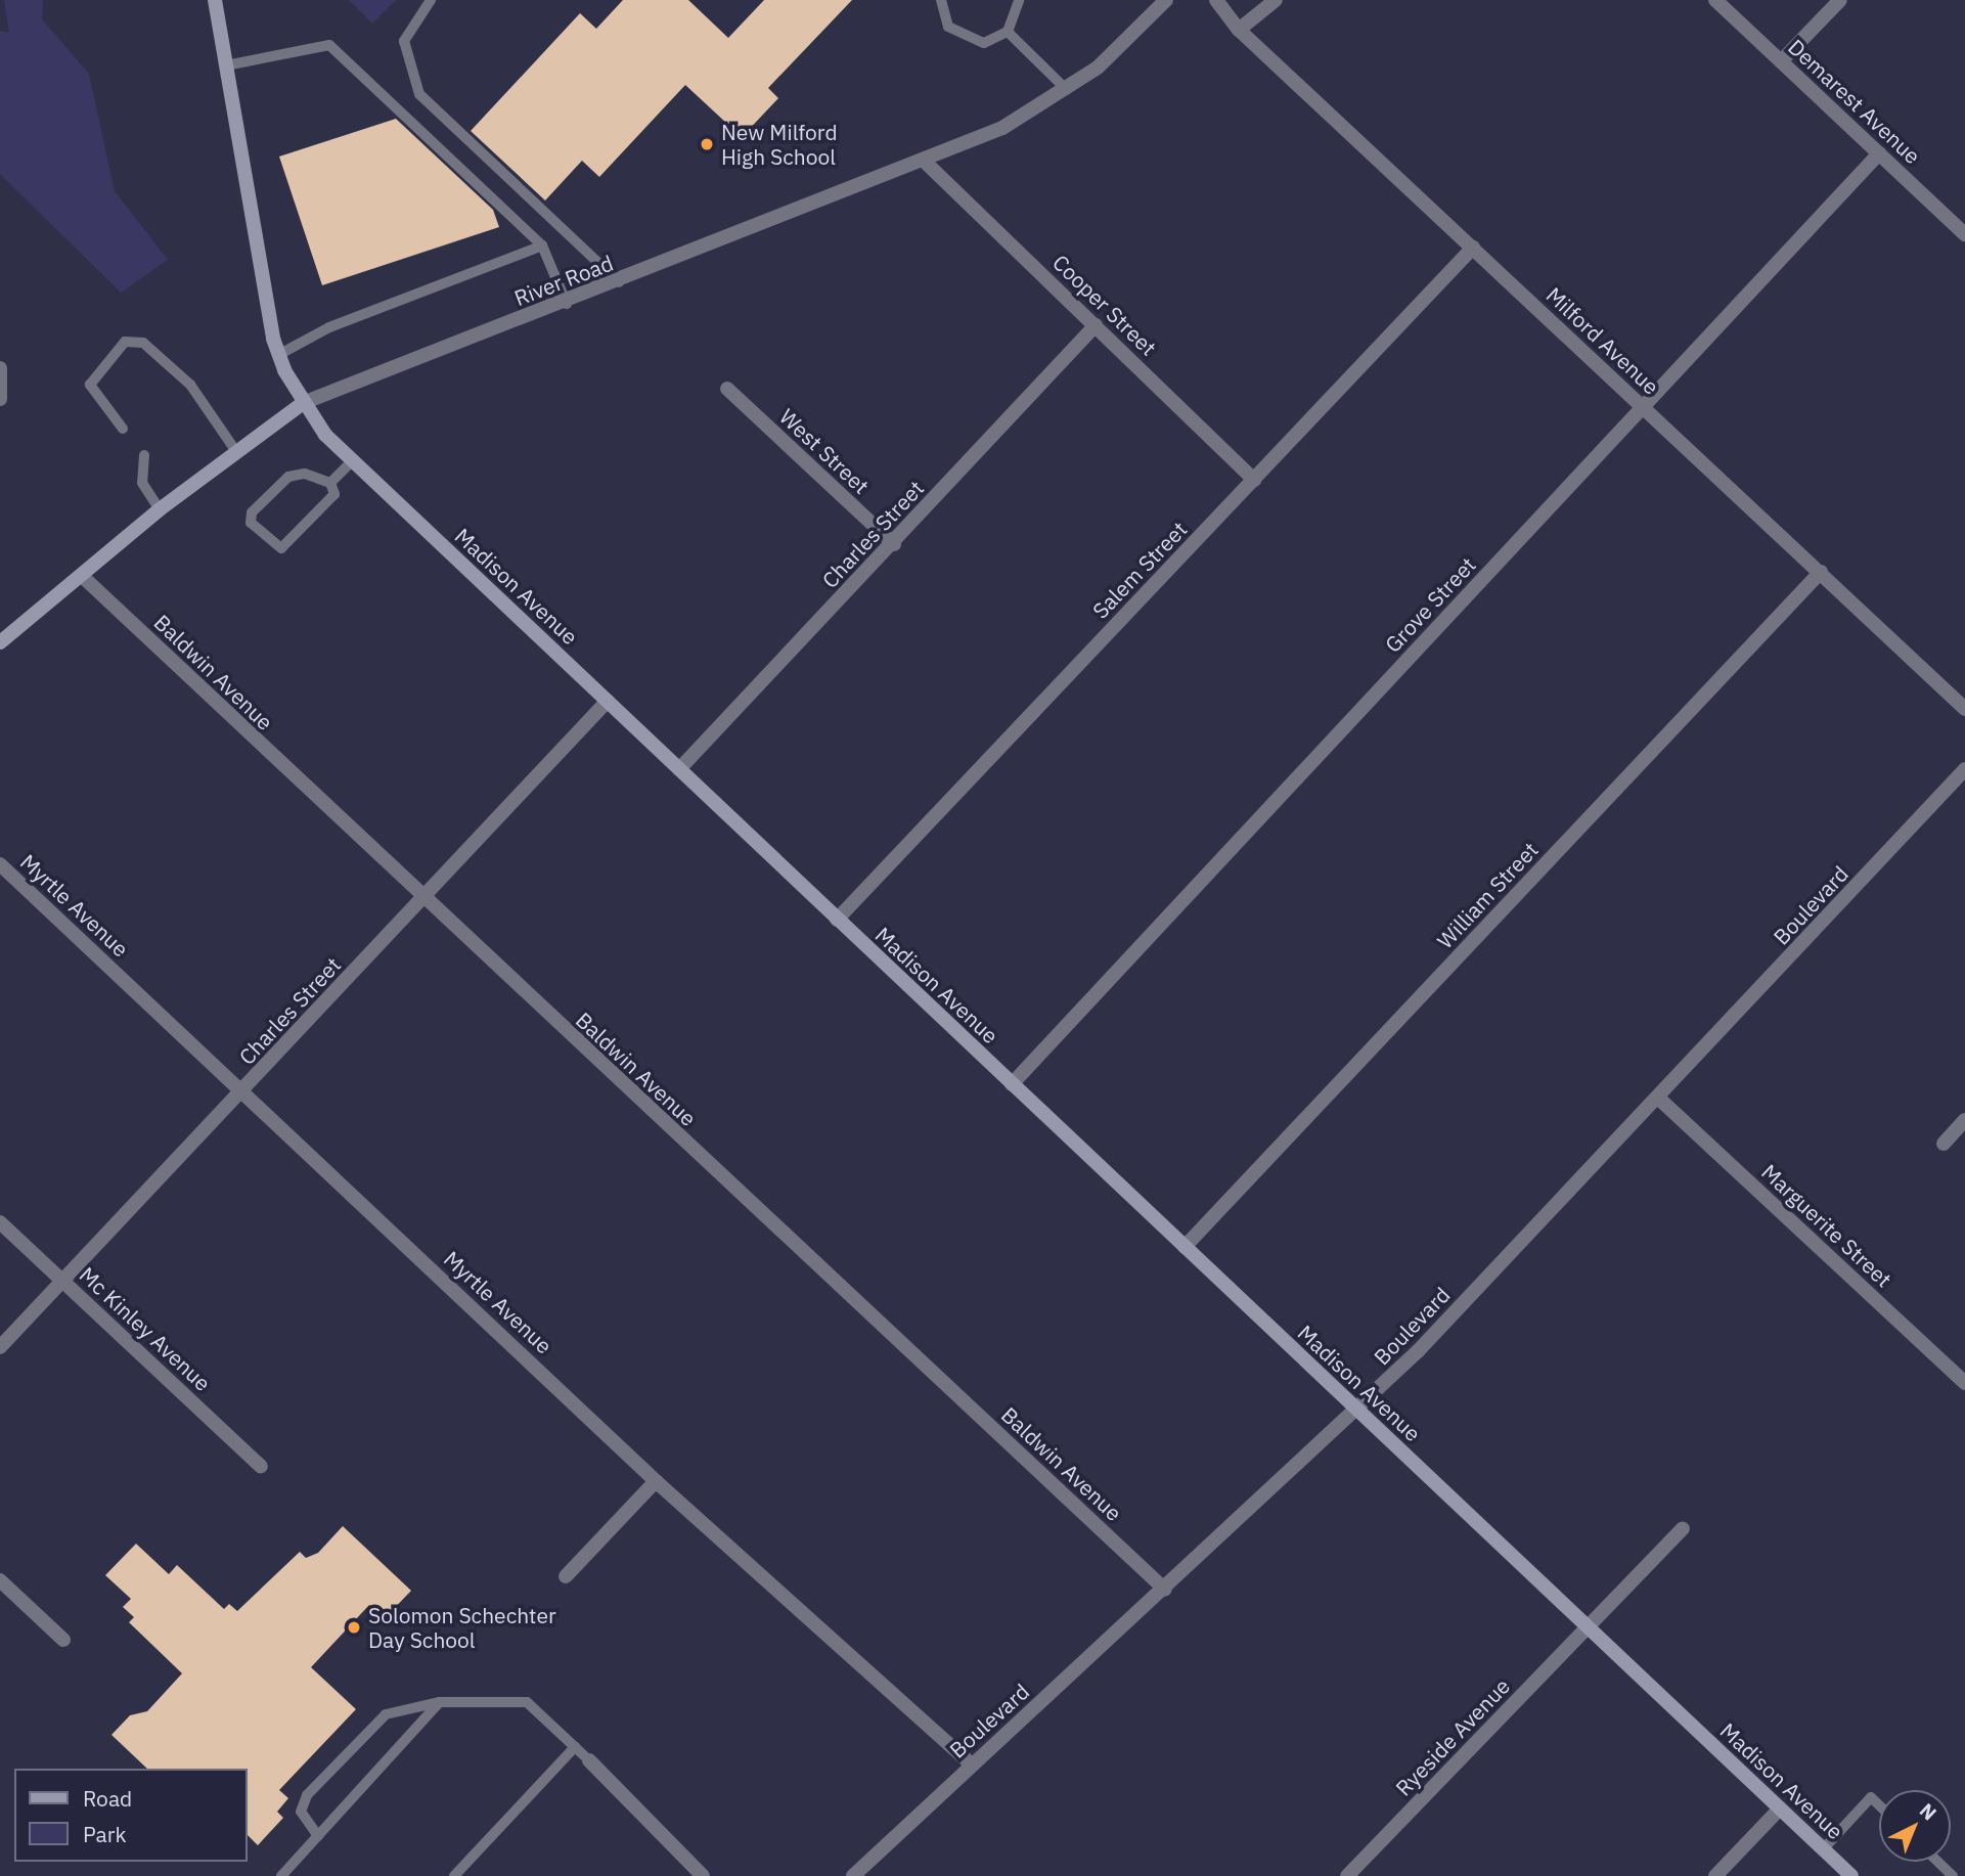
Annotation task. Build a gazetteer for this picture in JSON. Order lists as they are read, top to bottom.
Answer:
{
  "streets": {
    "main road": ["River Road", "Madison Avenue"],
    "street": [
      "Demarest Avenue",
      "Cooper Street",
      "Milford Avenue",
      "West Street",
      "Charles Street",
      "Salem Street",
      "Grove Street",
      "Baldwin Avenue",
      "William Street",
      "Myrtle Avenue",
      "Boulevard",
      "Marguerite Street",
      "Mc Kinley Avenue",
      "Ryeside Avenue"
    ]
  },
  "crossings": [
    ["Demarest Avenue", "Grove Street"],
    ["River Road", "Cooper Street"],
    ["River Road", "Madison Avenue"],
    ["River Road", "Baldwin Avenue"],
    ["Cooper Street", "Charles Street"],
    ["Cooper Street", "Salem Street"],
    ["Milford Avenue", "Salem Street"],
    ["Milford Avenue", "Grove Street"],
    ["Milford Avenue", "William Street"],
    ["West Street", "Charles Street"],
    ["Charles Street", "Madison Avenue"],
    ["Charles Street", "Baldwin Avenue"],
    ["Charles Street", "Myrtle Avenue"],
    ["Charles Street", "Mc Kinley Avenue"],
    ["Salem Street", "Madison Avenue"],
    ["Madison Avenue", "Grove Street"],
    ["Madison Avenue", "William Street"],
    ["Madison Avenue", "Boulevard"],
    ["Madison Avenue", "Ryeside Avenue"],
    ["Baldwin Avenue", "Boulevard"],
    ["Myrtle Avenue", "Boulevard"],
    ["Boulevard", "Marguerite Street"]
  ],
  "places": ["New Milford High School", "Solomon Schechter Day School"],
  "legend": ["Road", "Park"],
  "north": "top right"
}
